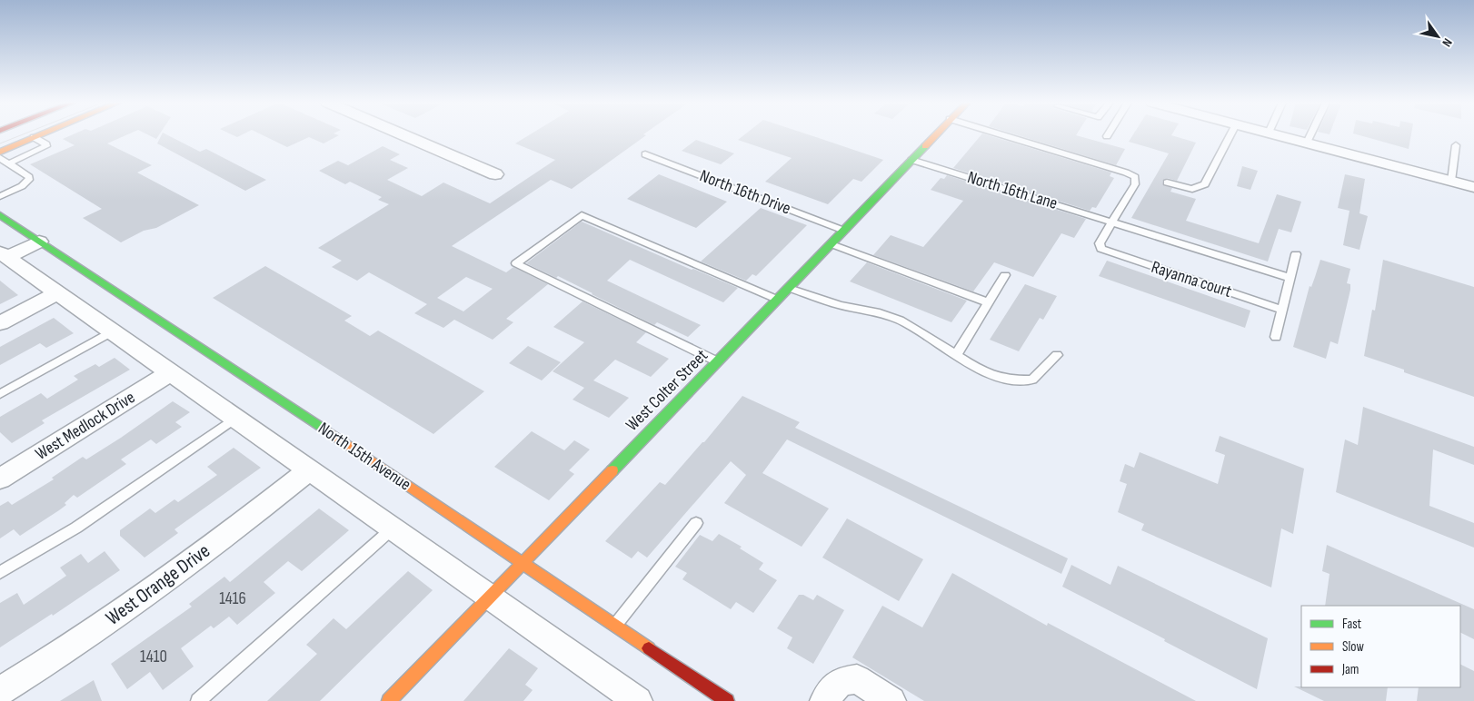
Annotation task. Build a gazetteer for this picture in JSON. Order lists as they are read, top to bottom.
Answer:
{
  "streets": {
    "street": [
      "West Colter Street",
      "West Medlock Drive",
      "North 15th Avenue",
      "West Orange Drive"
    ],
    "lane": ["North 16th Lane", "North 16th Drive", "Rayanna court"]
  },
  "crossings": [
    ["North 16th Lane", "Rayanna court"],
    ["North 16th Lane", "West Colter Street"],
    ["North 16th Drive", "West Colter Street"],
    ["West Colter Street", "North 15th Avenue"]
  ],
  "house_numbers": ["1416", "1410"],
  "legend": ["Fast", "Slow", "Jam"],
  "north": "bottom right"
}
